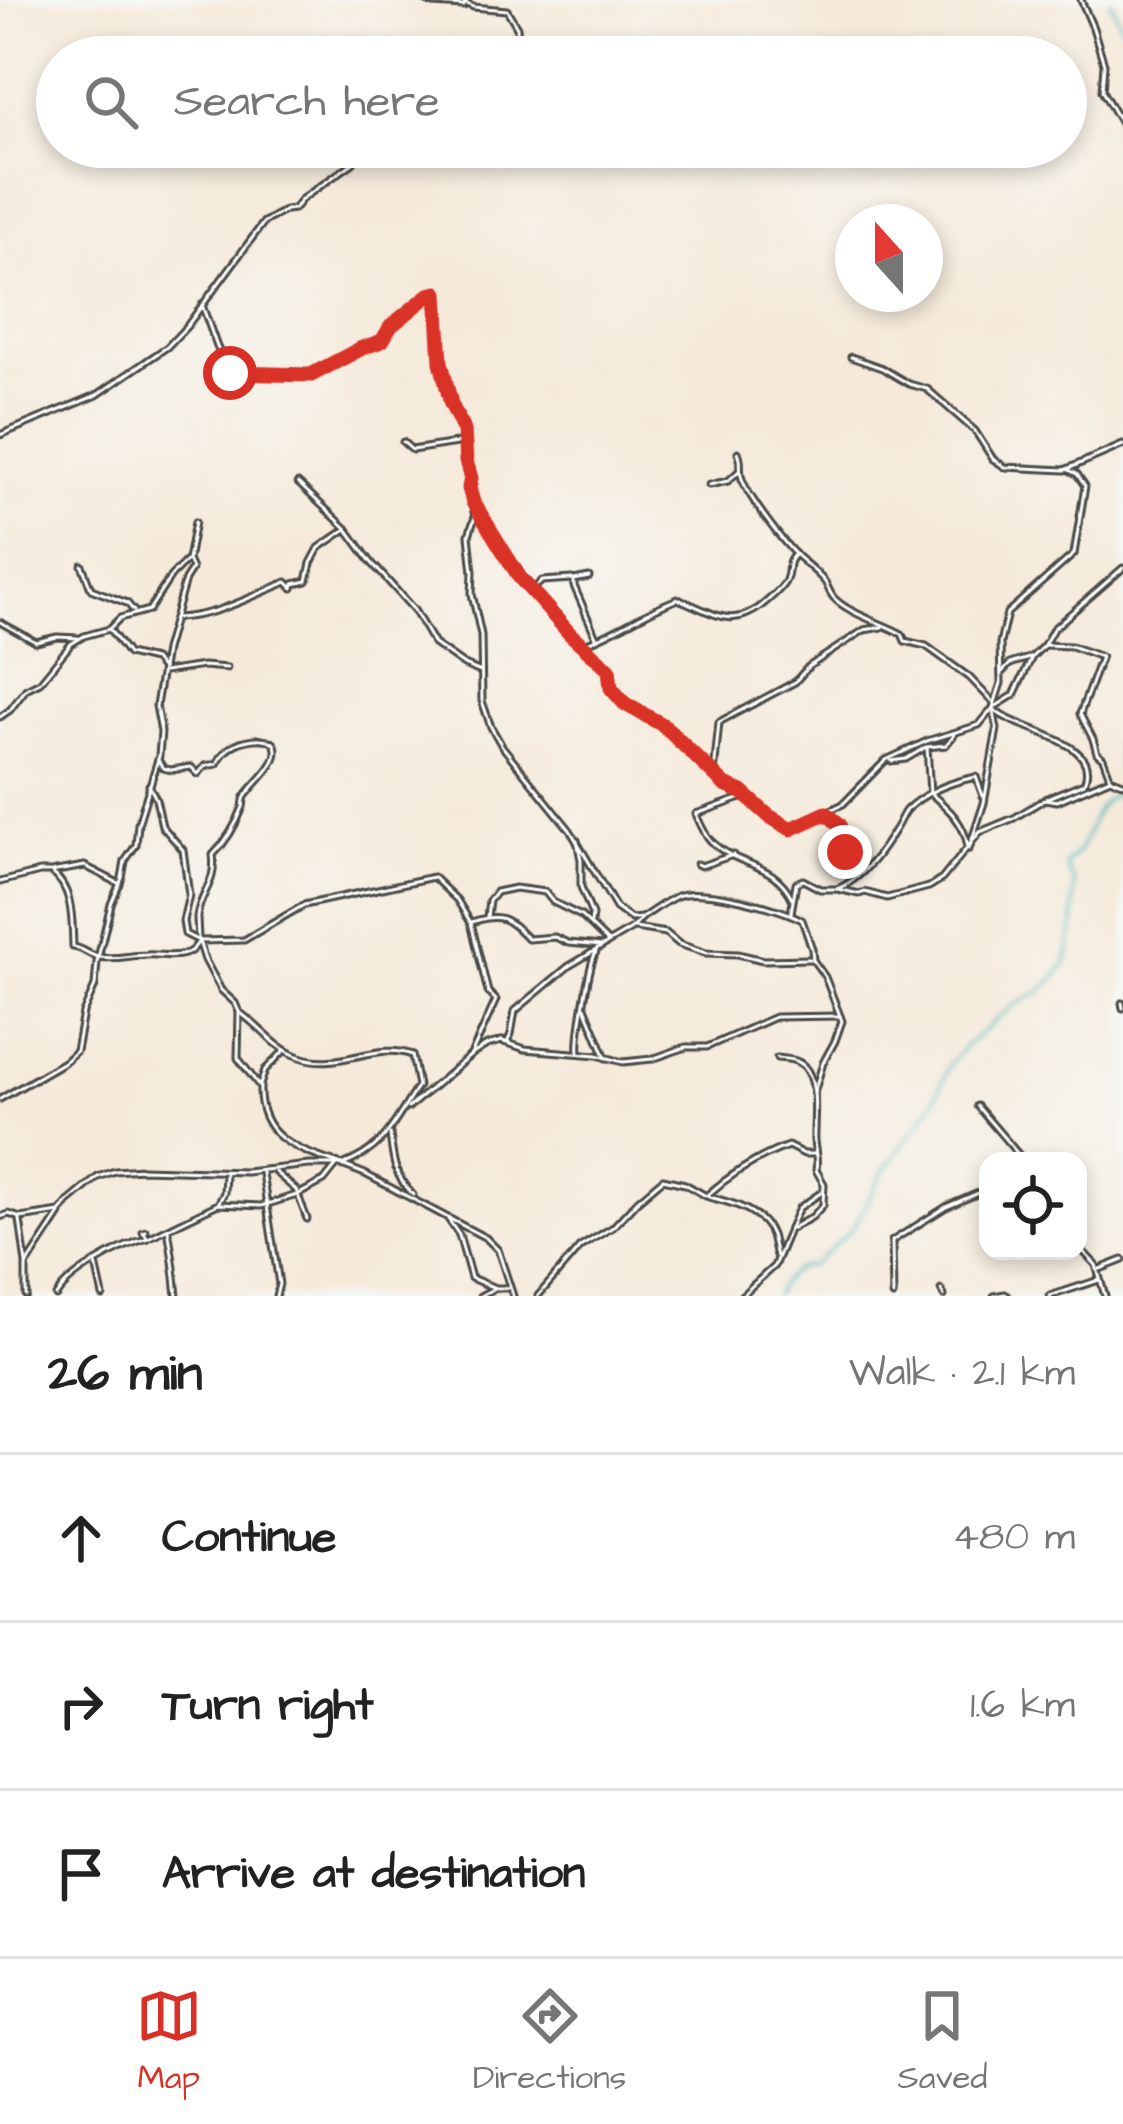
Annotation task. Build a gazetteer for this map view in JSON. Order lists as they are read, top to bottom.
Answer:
{
  "north": "top",
  "page": {
    "search": "Search here",
    "heading": ["26 min", "Walk · 2.1 km"],
    "list": [
      ["Continue", "480 m"],
      ["Turn right", "1.6 km"],
      "Arrive at destination"
    ],
    "nav": ["Map", "Directions", "Saved"]
  }
}
